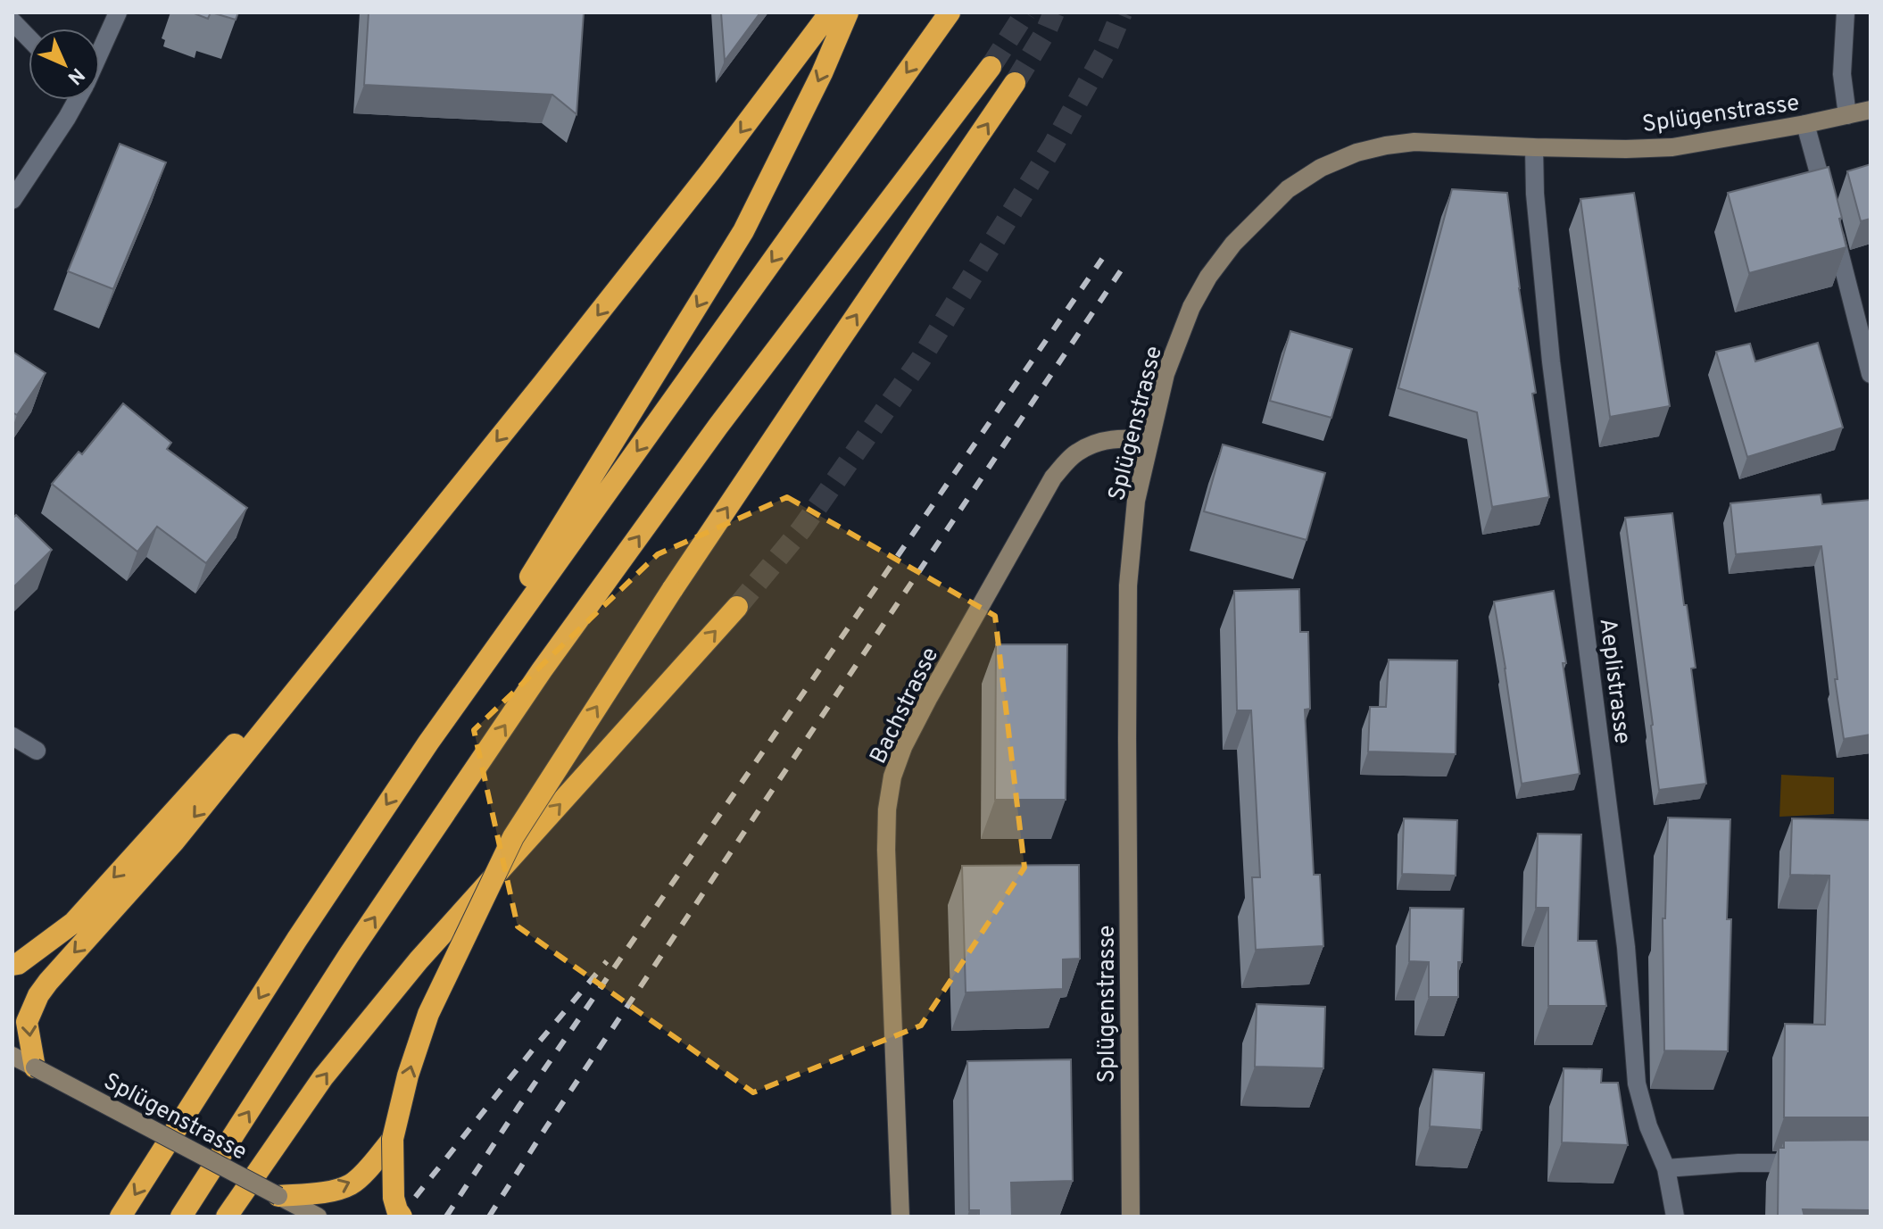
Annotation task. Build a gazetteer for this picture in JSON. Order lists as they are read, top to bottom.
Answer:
{
  "streets": {
    "main road": ["Splügenstrasse", "Bachstrasse"],
    "street": ["Aeplistrasse"]
  },
  "crossings": [
    ["Splügenstrasse", "Aeplistrasse"],
    ["Splügenstrasse", "Bachstrasse"]
  ],
  "north": "bottom right"
}
